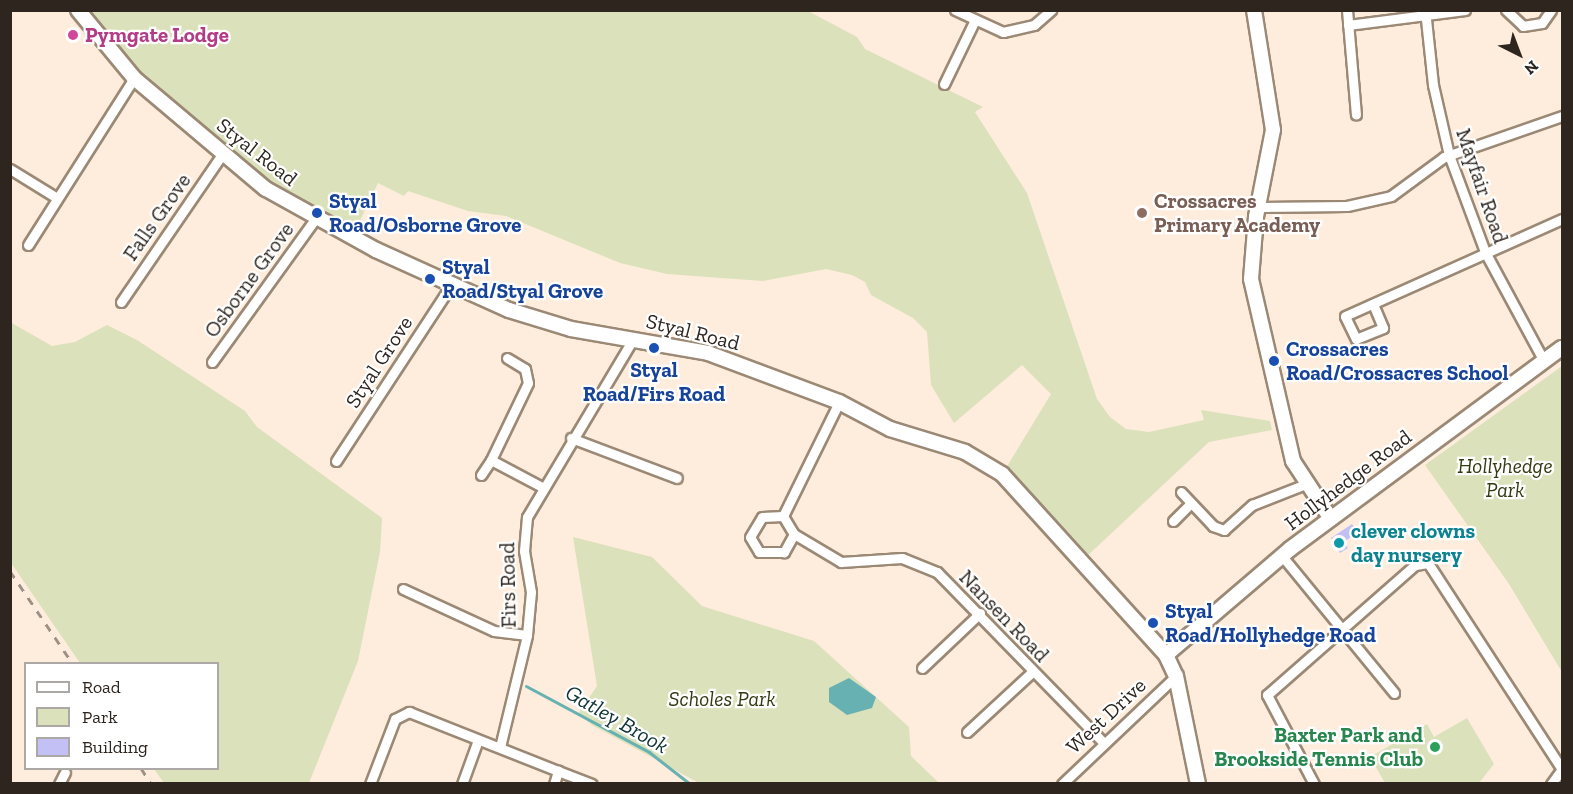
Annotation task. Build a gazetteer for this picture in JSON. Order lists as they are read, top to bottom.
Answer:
{
  "streets": {
    "main road": ["Styal Road", "Hollyhedge Road"],
    "street": [
      "Mayfair Road",
      "Falls Grove",
      "Osborne Grove",
      "Styal Grove",
      "Firs Road",
      "Nansen Road",
      "West Drive"
    ]
  },
  "crossings": [
    ["Styal Road", "Falls Grove"],
    ["Styal Road", "Osborne Grove"],
    ["Styal Road", "Styal Grove"],
    ["Styal Road", "Hollyhedge Road"],
    ["Styal Road", "Firs Road"],
    ["Styal Road", "West Drive"],
    ["Mayfair Road", "Hollyhedge Road"],
    ["Nansen Road", "West Drive"]
  ],
  "water": ["Gatley Brook"],
  "parks": ["Hollyhedge Park", "Scholes Park"],
  "places": [
    "Pymgate Lodge",
    "Styal Road/Osborne Grove",
    "Crossacres Primary Academy",
    "Styal Road/Styal Grove",
    "Styal Road/Firs Road",
    "Crossacres Road/Crossacres School",
    "clever clowns day nursery",
    "Styal Road/Hollyhedge Road",
    "Baxter Park and Brookside Tennis Club"
  ],
  "legend": ["Road", "Park", "Building"],
  "north": "bottom right"
}
